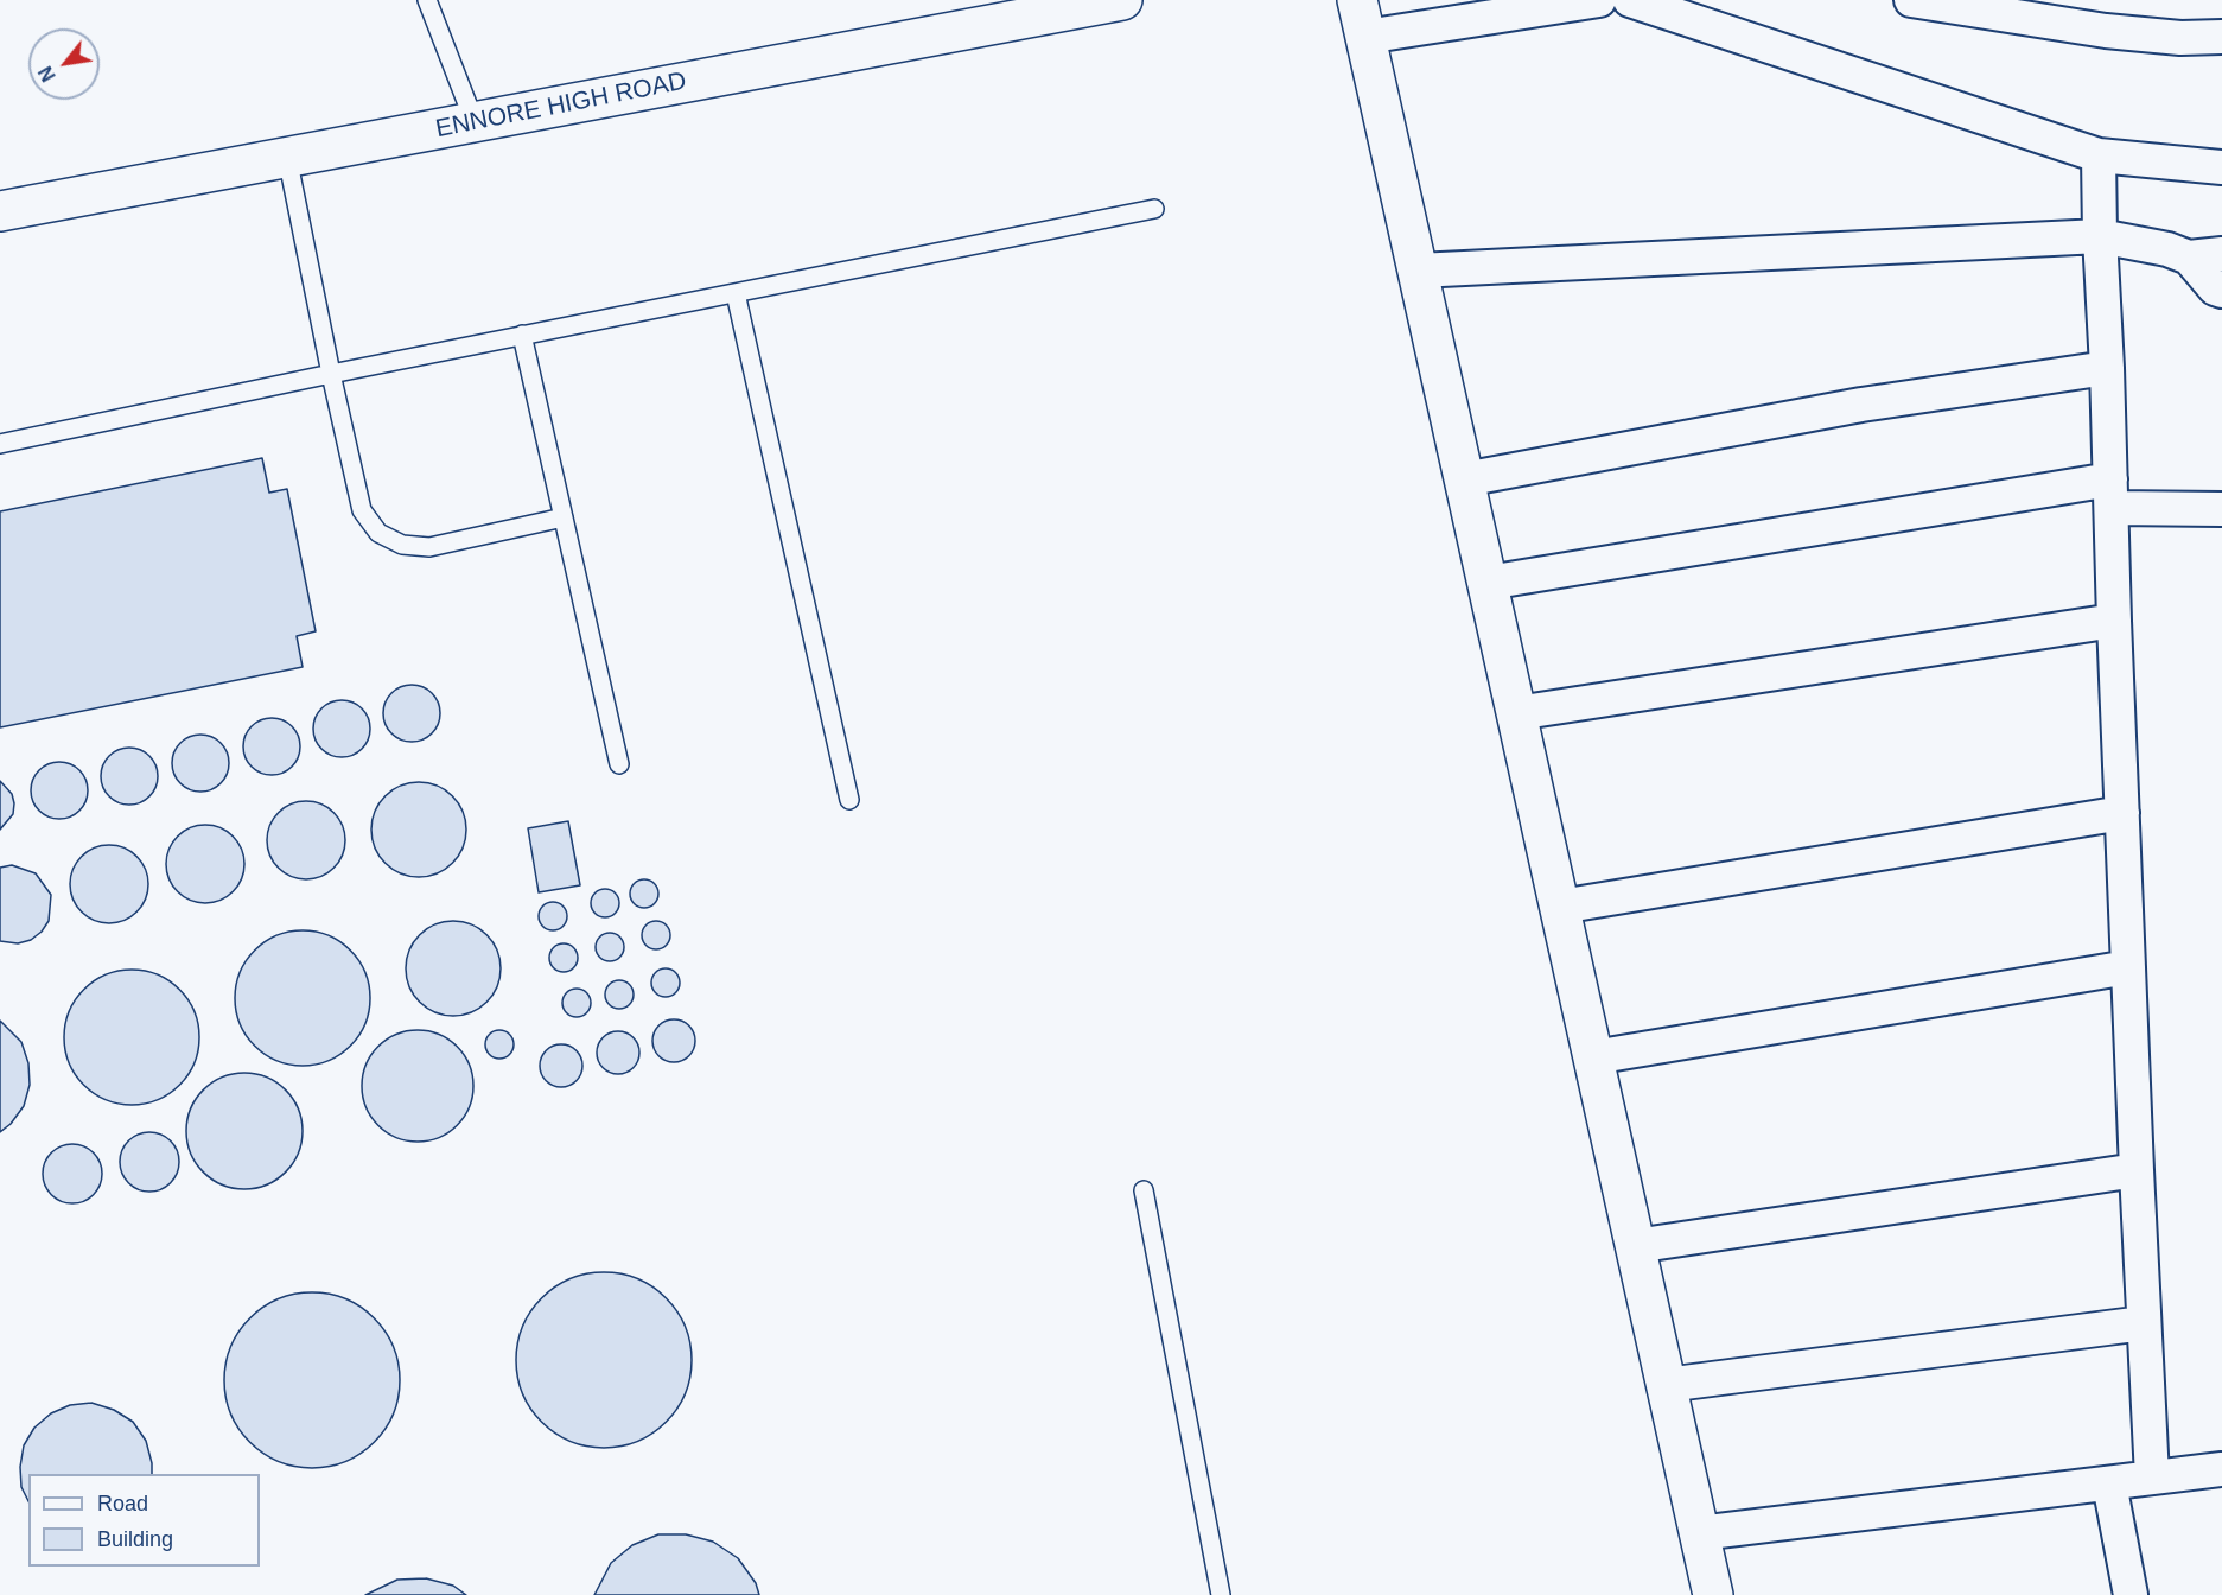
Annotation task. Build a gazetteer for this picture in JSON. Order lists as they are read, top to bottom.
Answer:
{
  "streets": {
    "street": ["ENNORE HIGH ROAD"]
  },
  "legend": ["Road", "Building"],
  "north": "bottom left"
}
